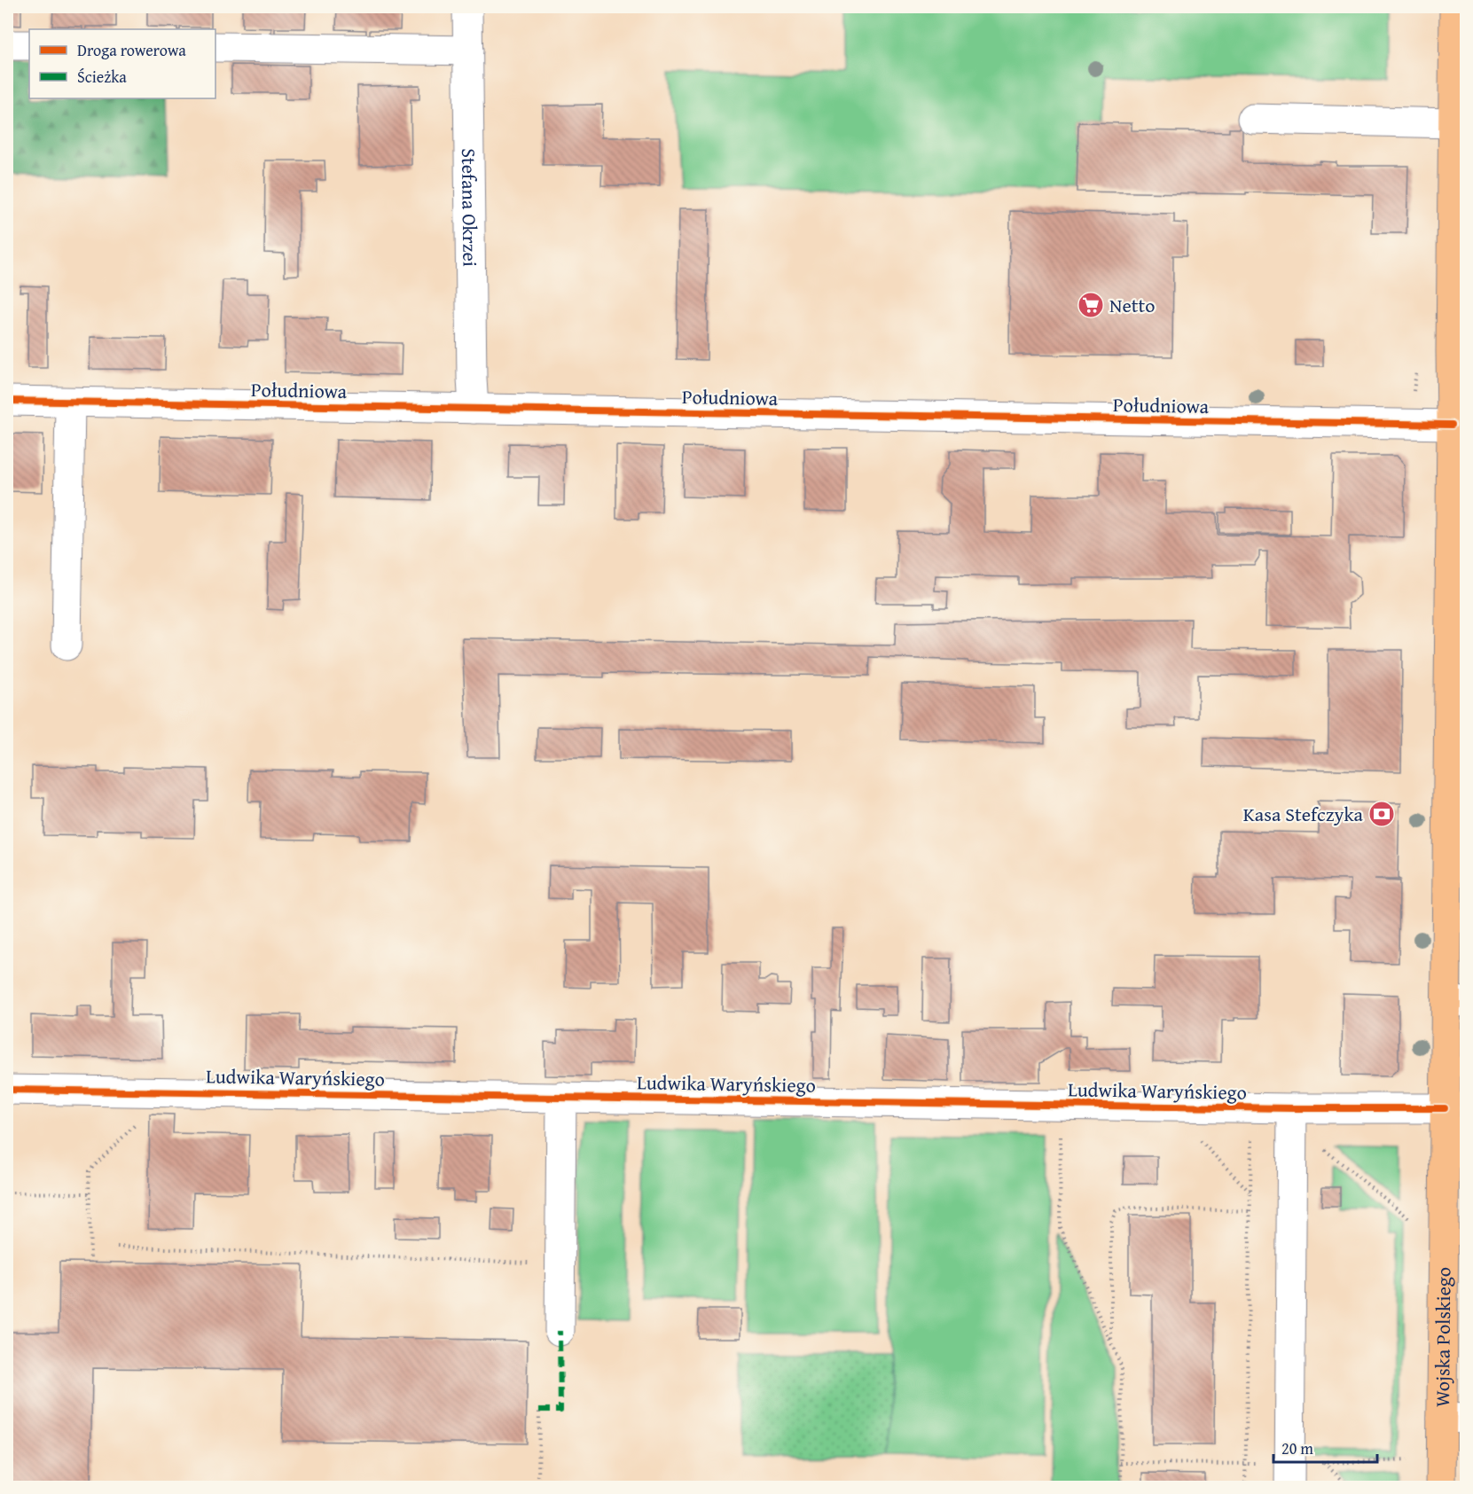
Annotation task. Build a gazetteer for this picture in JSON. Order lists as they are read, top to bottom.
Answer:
{
  "streets": {
    "main road": ["Wojska Polskiego"],
    "street": ["Stefana Okrzei", "Południowa", "Ludwika Waryńskiego"]
  },
  "crossings": [
    ["Stefana Okrzei", "Południowa"],
    ["Południowa", "Wojska Polskiego"],
    ["Ludwika Waryńskiego", "Wojska Polskiego"]
  ],
  "places": {
    "supermarket": ["Netto"],
    "bank": ["Kasa Stefczyka"]
  },
  "legend": ["Droga rowerowa", "Ścieżka"],
  "scale_bar": "20 m"
}
